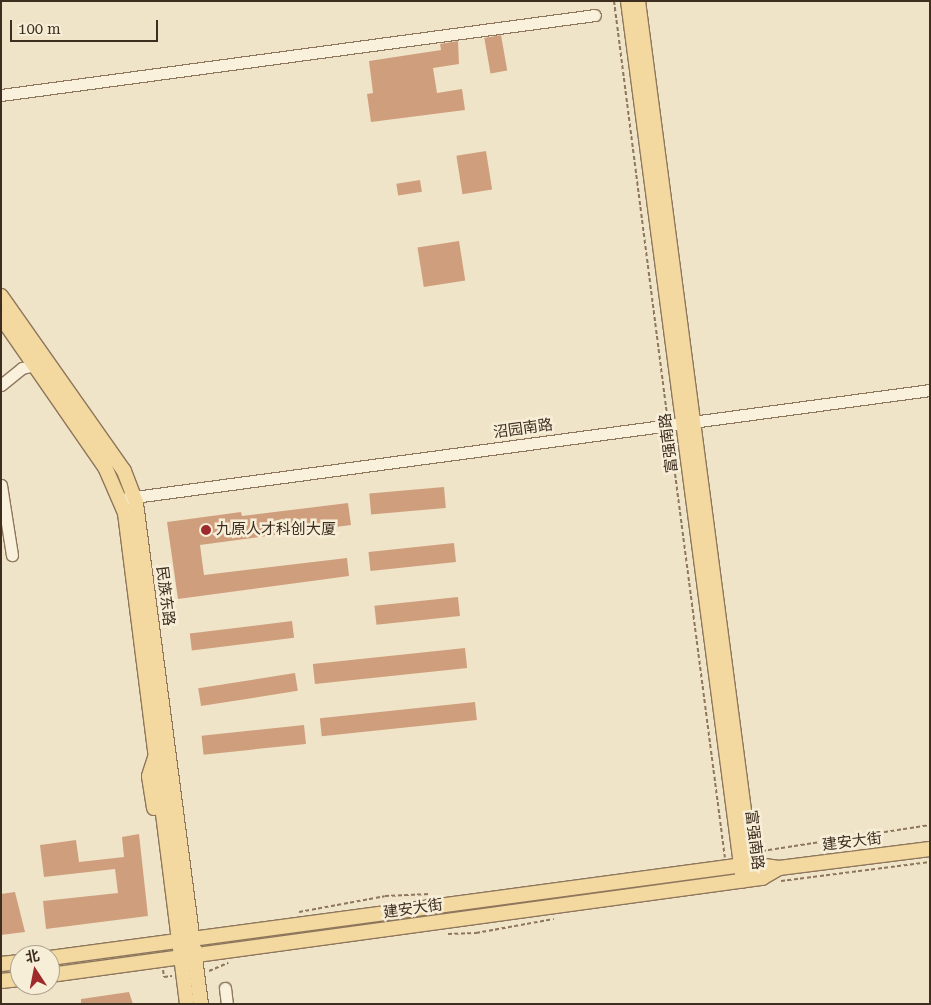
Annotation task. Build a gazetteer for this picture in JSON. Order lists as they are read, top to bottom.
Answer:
{
  "streets": {
    "main road": ["富强南路", "民族东路", "建安大街"],
    "street": ["沼园南路"]
  },
  "crossings": [
    ["沼园南路", "富强南路"],
    ["沼园南路", "民族东路"],
    ["富强南路", "建安大街"],
    ["民族东路", "建安大街"]
  ],
  "places": ["九原人才科创大厦"],
  "scale_bar": "100 m",
  "north": "top"
}
